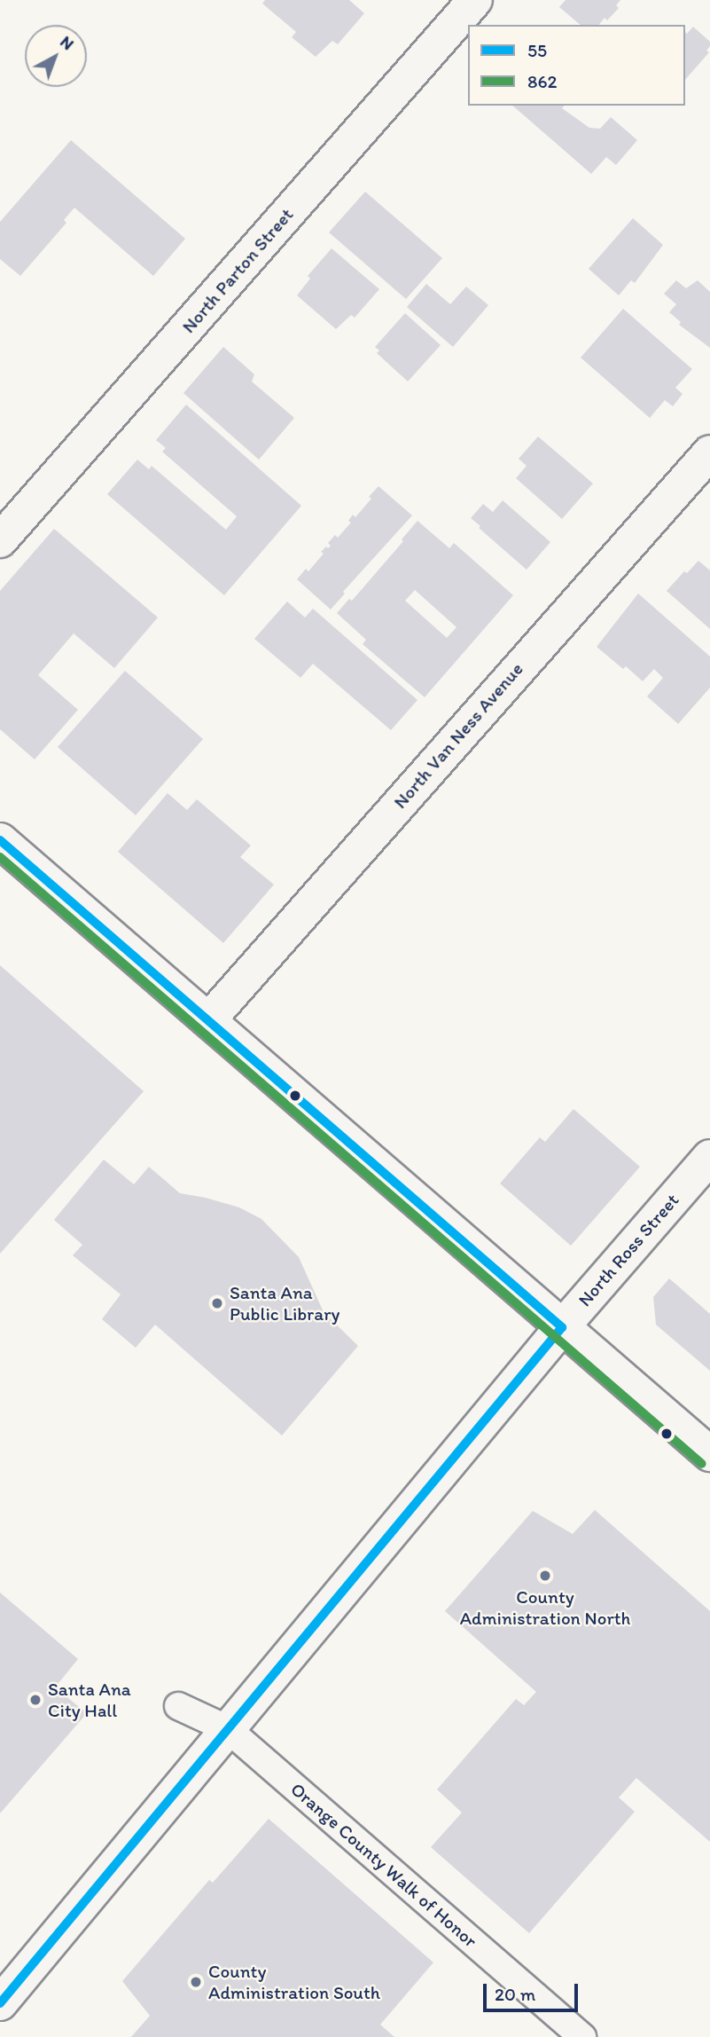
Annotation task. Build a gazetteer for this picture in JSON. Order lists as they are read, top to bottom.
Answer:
{
  "streets": {
    "street": [
      "North Parton Street",
      "North Van Ness Avenue",
      "North Ross Street",
      "Orange County Walk of Honor"
    ]
  },
  "crossings": [
    ["North Ross Street", "Orange County Walk of Honor"]
  ],
  "places": [
    "Santa Ana Public Library",
    "County Administration North",
    "Santa Ana City Hall",
    "County Administration South"
  ],
  "lines": ["transit line 55", "transit line 862"],
  "legend": ["55", "862"],
  "scale_bar": "20 m",
  "north": "top right"
}
